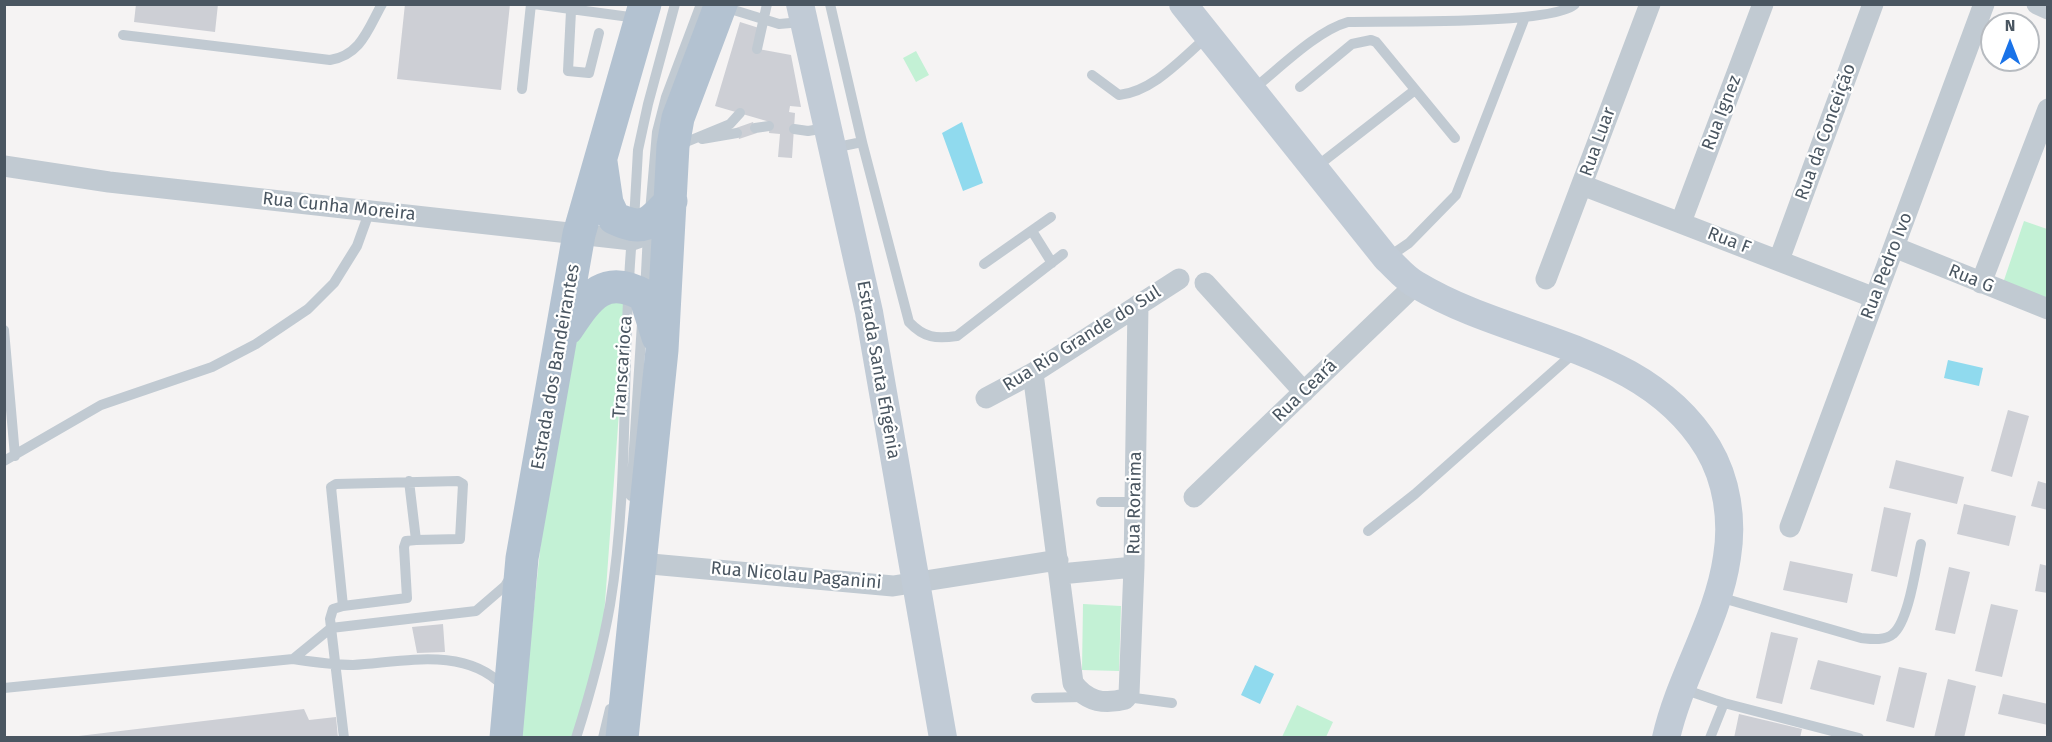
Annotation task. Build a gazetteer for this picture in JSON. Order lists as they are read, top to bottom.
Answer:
{
  "streets": {
    "main road": ["Estrada dos Bandeirantes", "Estrada Santa Efigênia"],
    "street": [
      "Rua Ignez",
      "Rua da Conceição",
      "Rua Luar",
      "Rua Cunha Moreira",
      "Rua F",
      "Rua Pedro Ivo",
      "Rua G",
      "Rua Rio Grande do Sul",
      "Rua Ceará",
      "Rua Roraima",
      "Rua Nicolau Paganini"
    ],
    "lane": ["Transcarioca"]
  },
  "crossings": [
    ["Rua Ignez", "Rua F"],
    ["Rua da Conceição", "Rua F"],
    ["Rua Luar", "Rua F"],
    ["Rua Cunha Moreira", "Estrada dos Bandeirantes"],
    ["Rua Cunha Moreira", "Transcarioca"],
    ["Rua F", "Rua Pedro Ivo"],
    ["Rua Pedro Ivo", "Rua G"],
    ["Rua Rio Grande do Sul", "Rua Roraima"],
    ["Estrada Santa Efigênia", "Rua Nicolau Paganini"],
    ["Rua Roraima", "Rua Nicolau Paganini"]
  ],
  "north": "top"
}
